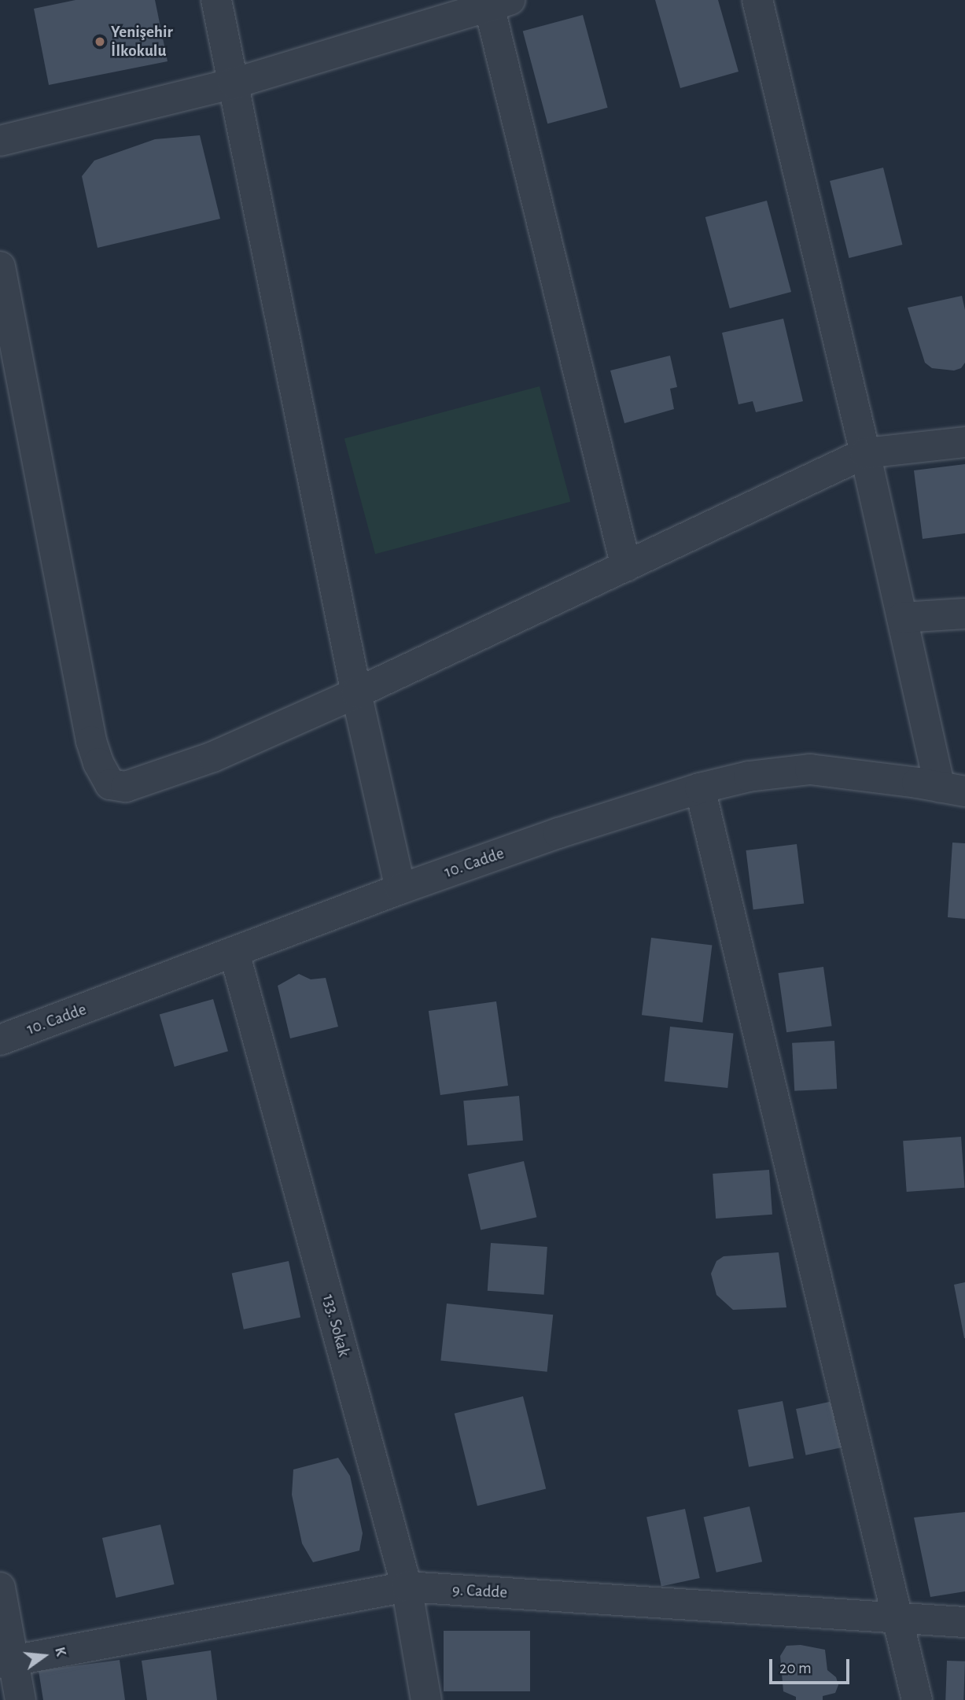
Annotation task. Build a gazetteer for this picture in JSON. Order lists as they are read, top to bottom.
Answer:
{
  "streets": {
    "street": ["10. Cadde", "133. Sokak", "9. Cadde"]
  },
  "crossings": [
    ["10. Cadde", "133. Sokak"],
    ["133. Sokak", "9. Cadde"]
  ],
  "places": ["Yenişehir İlkokulu"],
  "scale_bar": "20 m",
  "north": "right"
}
